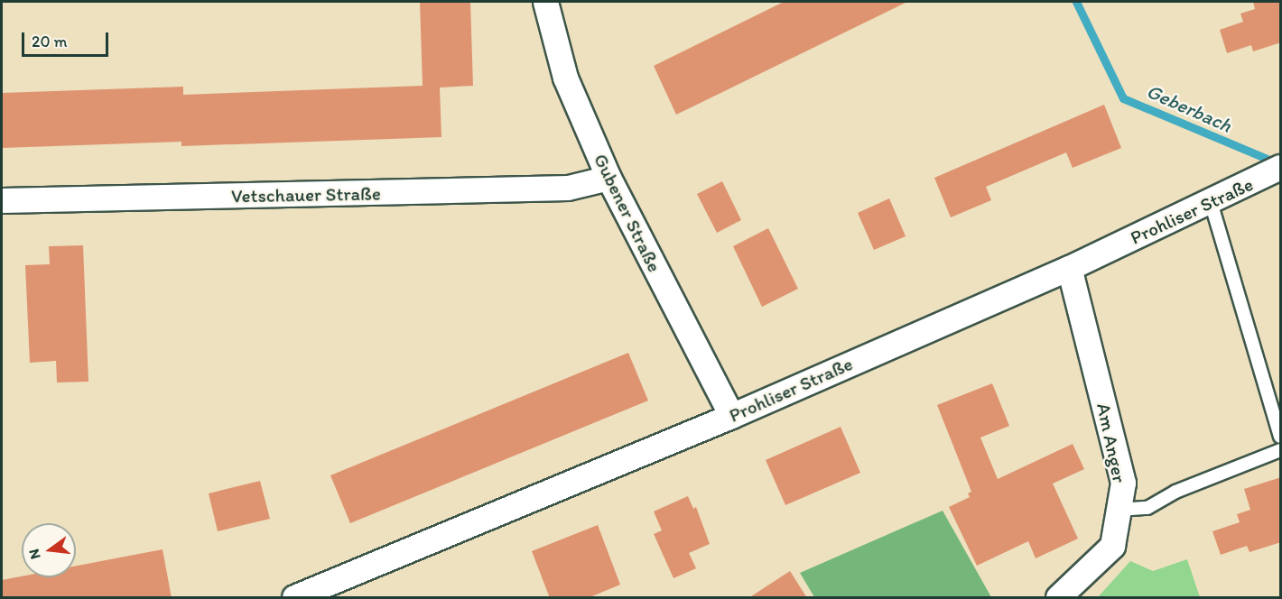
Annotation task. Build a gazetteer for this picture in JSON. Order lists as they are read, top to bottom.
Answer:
{
  "streets": {
    "street": [
      "Vetschauer Straße",
      "Prohliser Straße",
      "Gubener Straße",
      "Am Anger"
    ]
  },
  "crossings": [
    ["Vetschauer Straße", "Gubener Straße"],
    ["Prohliser Straße", "Gubener Straße"],
    ["Prohliser Straße", "Am Anger"]
  ],
  "water": ["Geberbach"],
  "scale_bar": "20 m",
  "north": "left"
}
